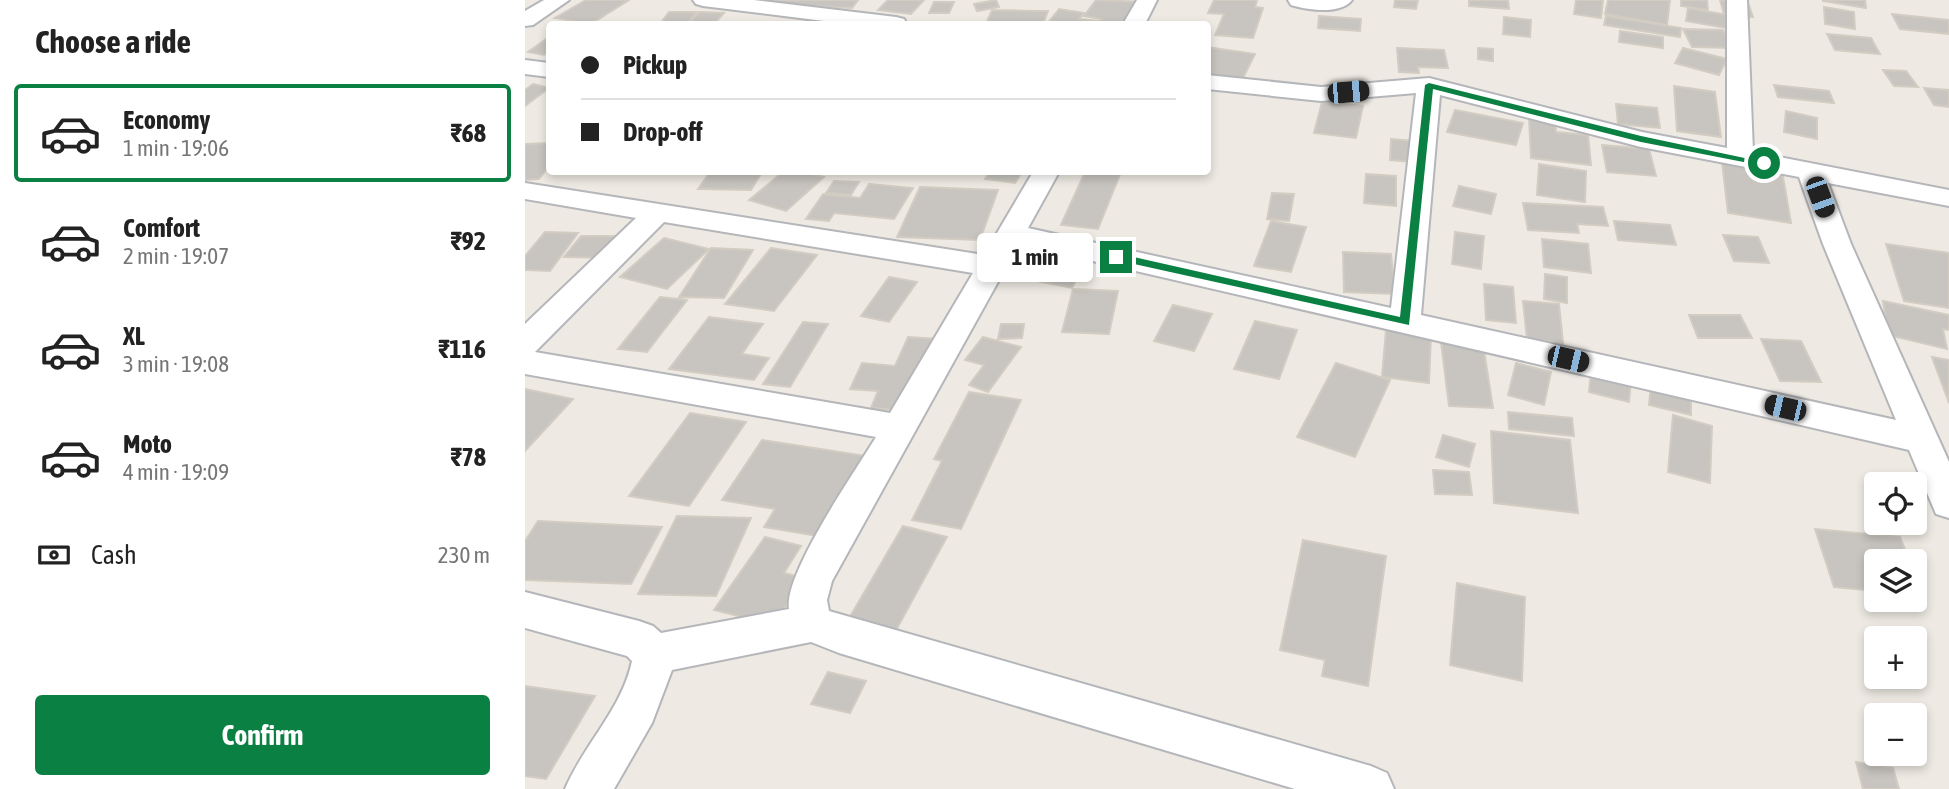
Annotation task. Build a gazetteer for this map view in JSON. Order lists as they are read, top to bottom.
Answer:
{
  "page": {
    "heading": "Choose a ride",
    "banner": ["Pickup", "Drop-off"],
    "list": [
      {
        "name": "Economy",
        "note": "1 min · 19:06",
        "value": "₹68"
      },
      {
        "name": "Comfort",
        "note": "2 min · 19:07",
        "value": "₹92"
      },
      {
        "name": "XL",
        "note": "3 min · 19:08",
        "value": "₹116"
      },
      {
        "name": "Moto",
        "note": "4 min · 19:09",
        "value": "₹78"
      }
    ],
    "bubble": "1 min",
    "map_buttons": ["+", "−"],
    "pay": ["Cash", "230 m"],
    "buttons": "Confirm"
  }
}
